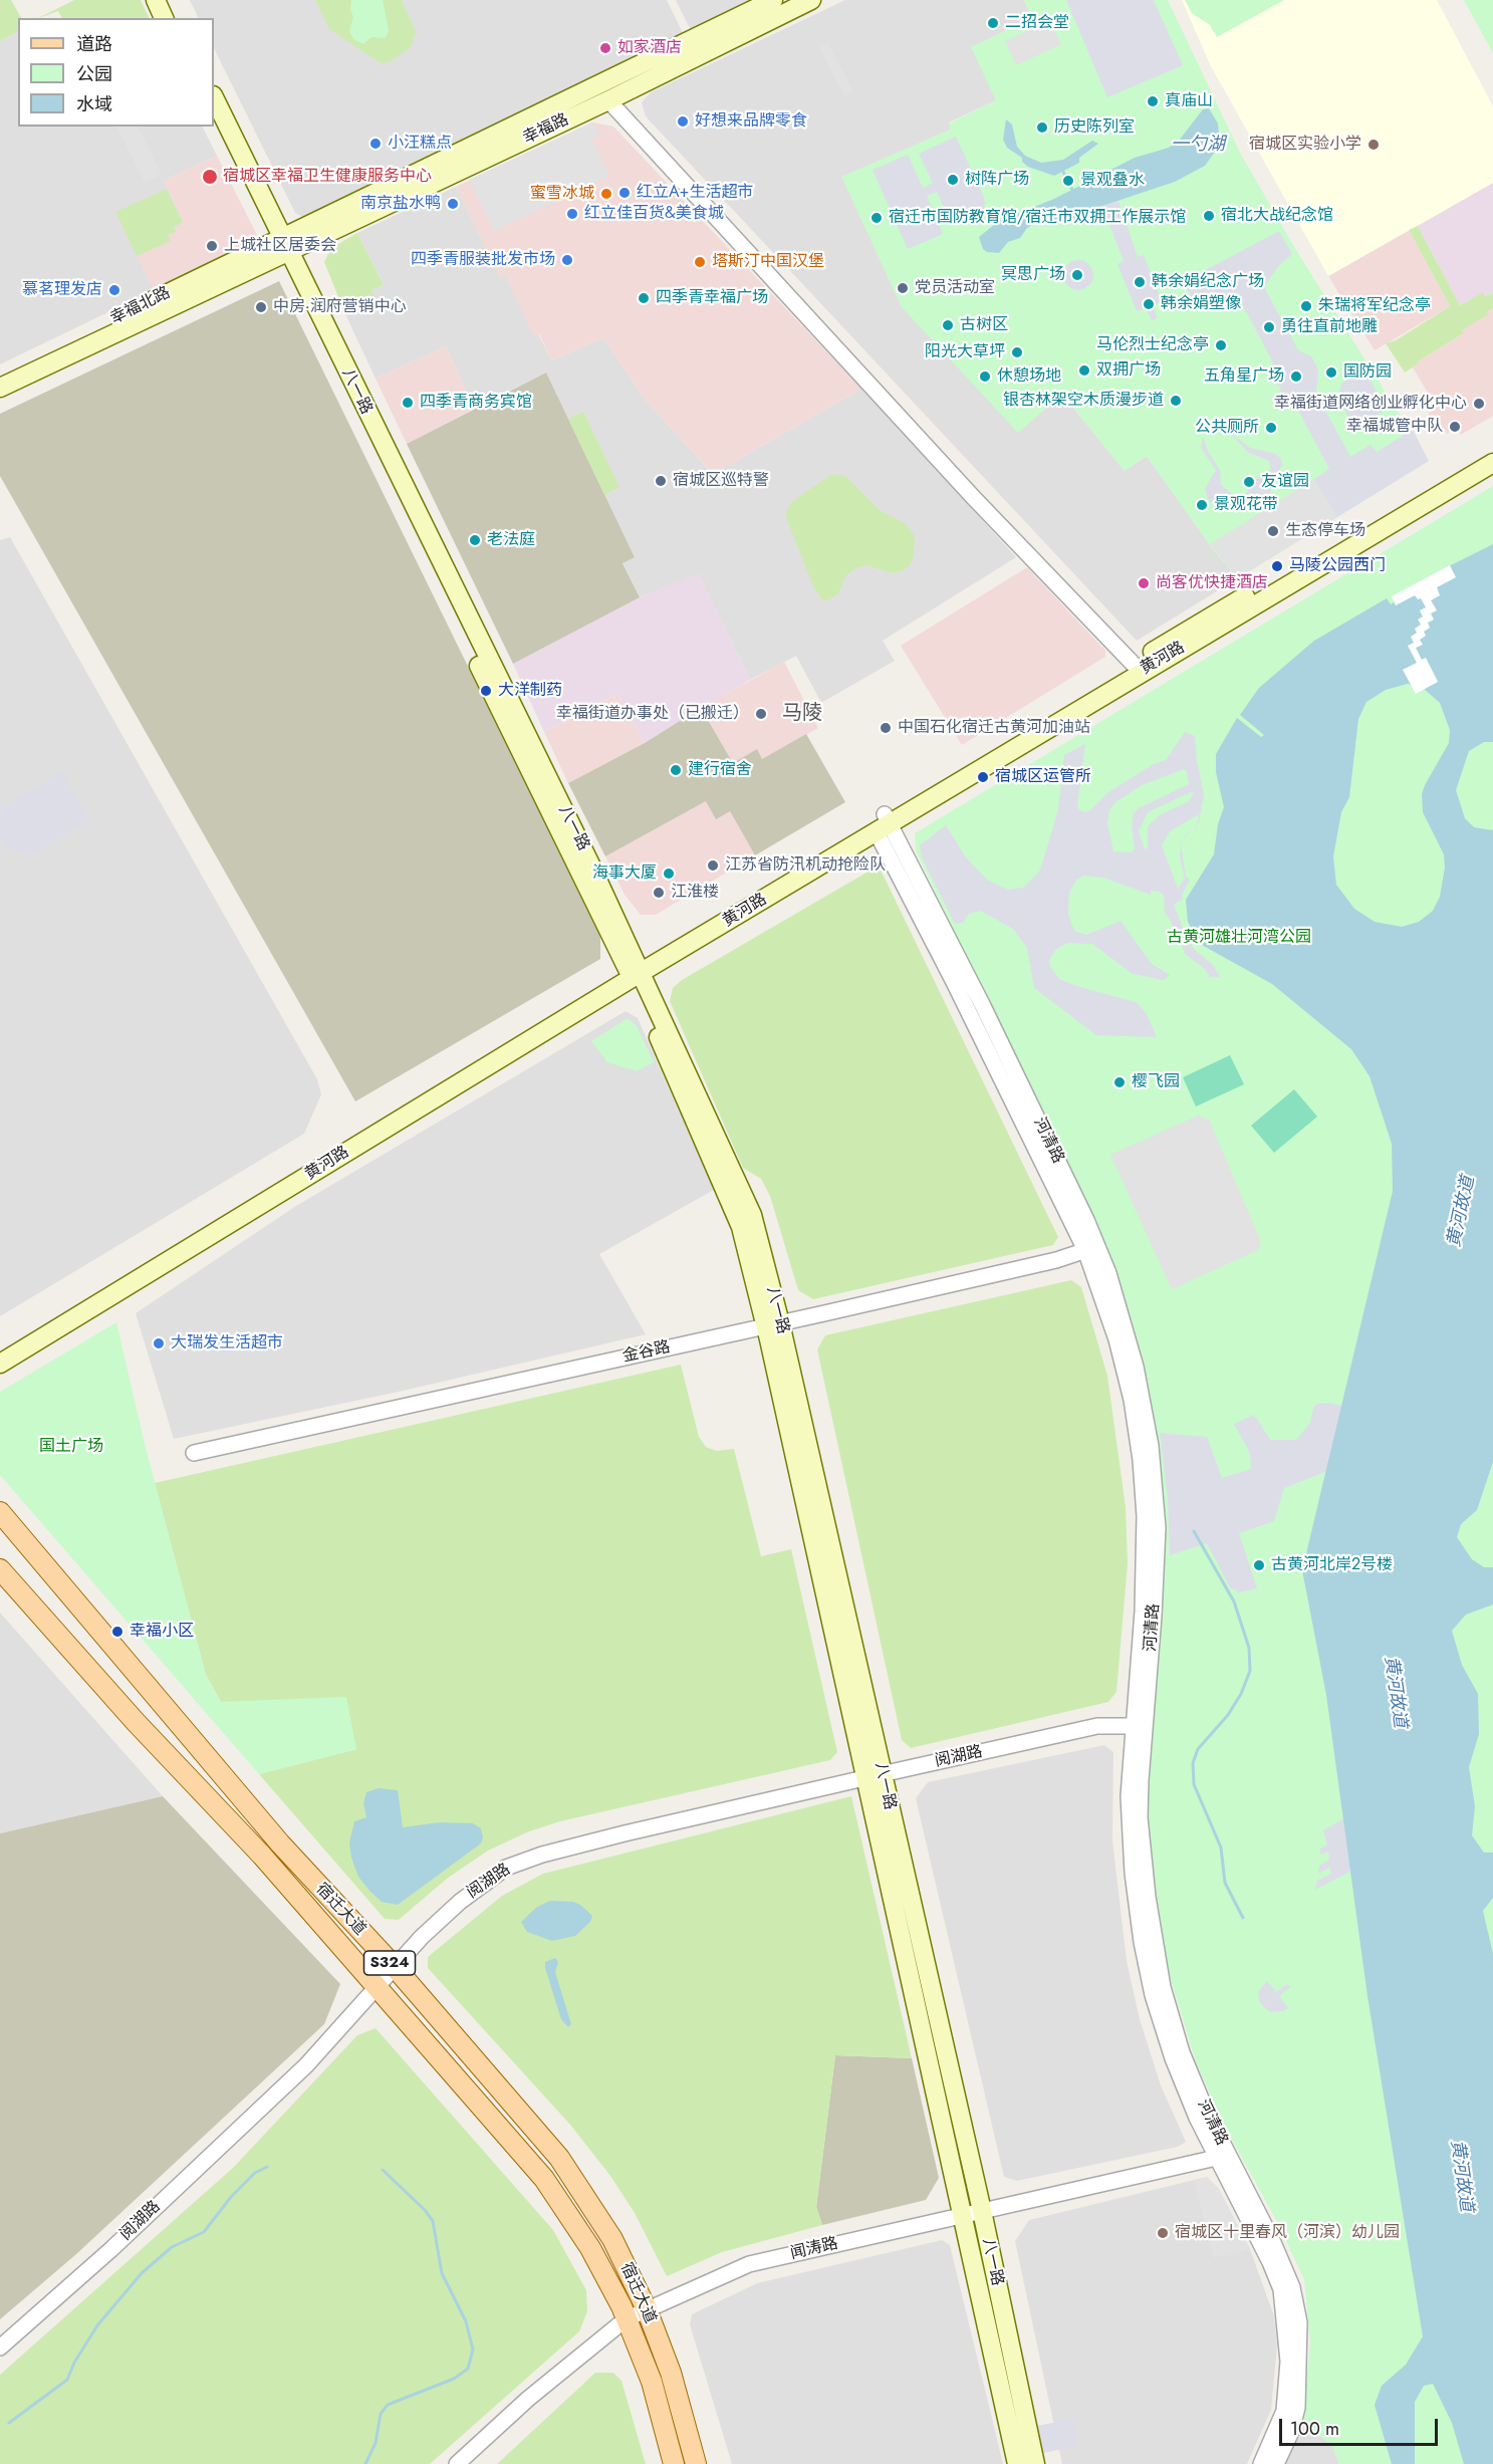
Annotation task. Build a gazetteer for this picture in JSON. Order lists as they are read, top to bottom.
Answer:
{
  "streets": {
    "main road": [
      "幸福路",
      "幸福北路",
      "八一路",
      "黄河路",
      "宿迁大道",
      "S324"
    ],
    "street": [
      "河清路",
      "金谷路",
      "阅湖路",
      "闻涛路"
    ]
  },
  "crossings": [
    ["幸福路", "幸福北路"],
    ["幸福路", "八一路"],
    ["幸福北路", "八一路"],
    ["八一路", "黄河路"],
    ["八一路", "金谷路"],
    ["八一路", "阅湖路"],
    ["八一路", "闻涛路"],
    ["黄河路", "河清路"],
    ["河清路", "金谷路"],
    ["河清路", "阅湖路"],
    ["河清路", "闻涛路"],
    ["阅湖路", "宿迁大道"],
    ["宿迁大道", "闻涛路"]
  ],
  "districts": ["马陵"],
  "water": ["一勺湖", "黄河故道"],
  "parks": ["古黄河雄壮河湾公园", "国土广场"],
  "places": [
    "二招会堂",
    "如家酒店",
    "真庙山",
    "好想来品牌零食",
    "历史陈列室",
    "小汪糕点",
    "宿城区实验小学",
    "宿城区幸福卫生健康服务中心",
    "树阵广场",
    "景观叠水",
    "红立A+生活超市",
    "蜜雪冰城",
    "南京盐水鸭",
    "红立佳百货&美食城",
    "宿北大战纪念馆",
    "宿迁市国防教育馆/宿迁市双拥工作展示馆",
    "上城社区居委会",
    "四季青服装批发市场",
    "塔斯汀中国汉堡",
    "冥思广场",
    "韩余娟纪念广场",
    "党员活动室",
    "慕茗理发店",
    "四季青幸福广场",
    "韩余娟塑像",
    "朱瑞将军纪念亭",
    "中房·润府营销中心",
    "古树区",
    "勇往直前地雕",
    "马伦烈士纪念亭",
    "阳光大草坪",
    "双拥广场",
    "国防园",
    "休憩场地",
    "五角星广场",
    "银杏林架空木质漫步道",
    "四季青商务宾馆",
    "幸福街道网络创业孵化中心",
    "幸福城管中队",
    "公共厕所",
    "宿城区巡特警",
    "友谊园",
    "景观花带",
    "生态停车场",
    "老法庭",
    "马陵公园西门",
    "尚客优快捷酒店",
    "大洋制药",
    "幸福街道办事处（已搬迁）",
    "中国石化宿迁古黄河加油站",
    "建行宿舍",
    "宿城区运管所",
    "江苏省防汛机动抢险队",
    "海事大厦",
    "江淮楼",
    "樱飞园",
    "大瑞发生活超市",
    "古黄河北岸2号楼",
    "幸福小区",
    "宿城区十里春风（河滨）幼儿园"
  ],
  "legend": ["道路", "公园", "水域"],
  "scale_bar": "100 m"
}
